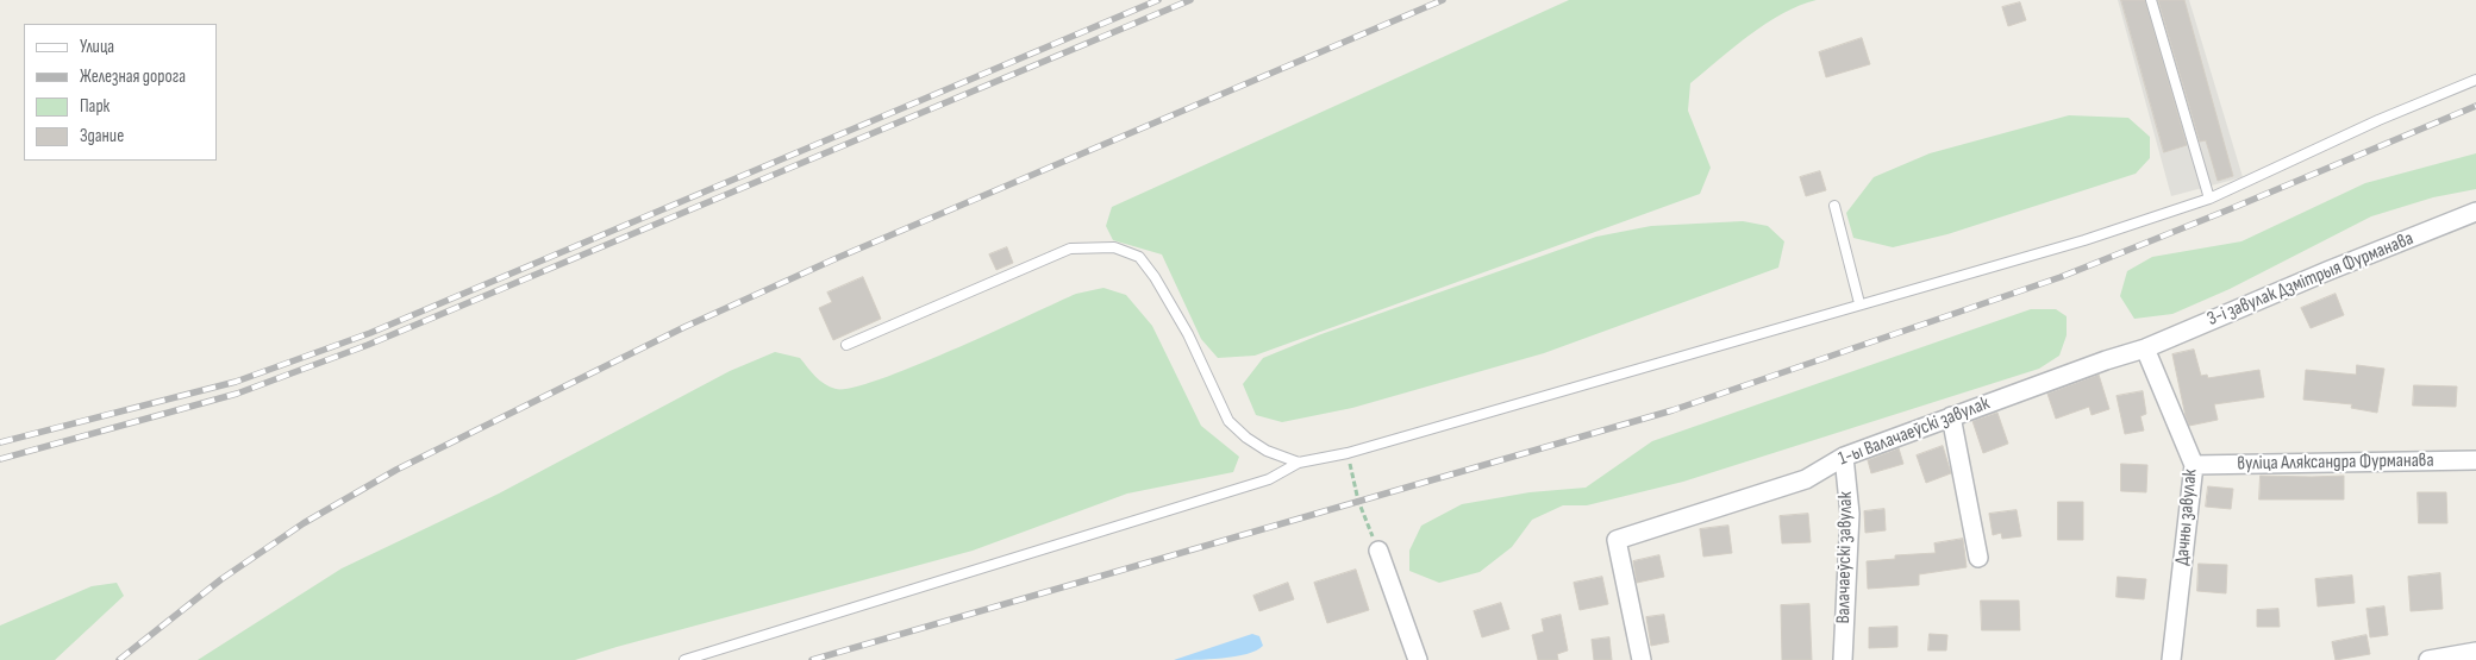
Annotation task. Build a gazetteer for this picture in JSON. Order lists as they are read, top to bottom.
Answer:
{
  "streets": {
    "street": [
      "3-і завулак Дзмітрыя Фурманава",
      "1-ы Валачаеўскі завулак",
      "вуліца Аляксандра Фурманава",
      "Дачны завулак",
      "Валачаеўскі завулак"
    ]
  },
  "crossings": [
    ["3-і завулак Дзмітрыя Фурманава", "1-ы Валачаеўскі завулак"],
    ["3-і завулак Дзмітрыя Фурманава", "Дачны завулак"],
    ["1-ы Валачаеўскі завулак", "Дачны завулак"],
    ["1-ы Валачаеўскі завулак", "Валачаеўскі завулак"],
    ["вуліца Аляксандра Фурманава", "Дачны завулак"]
  ],
  "legend": [
    "Улица",
    "Железная дорога",
    "Парк",
    "Здание"
  ]
}
